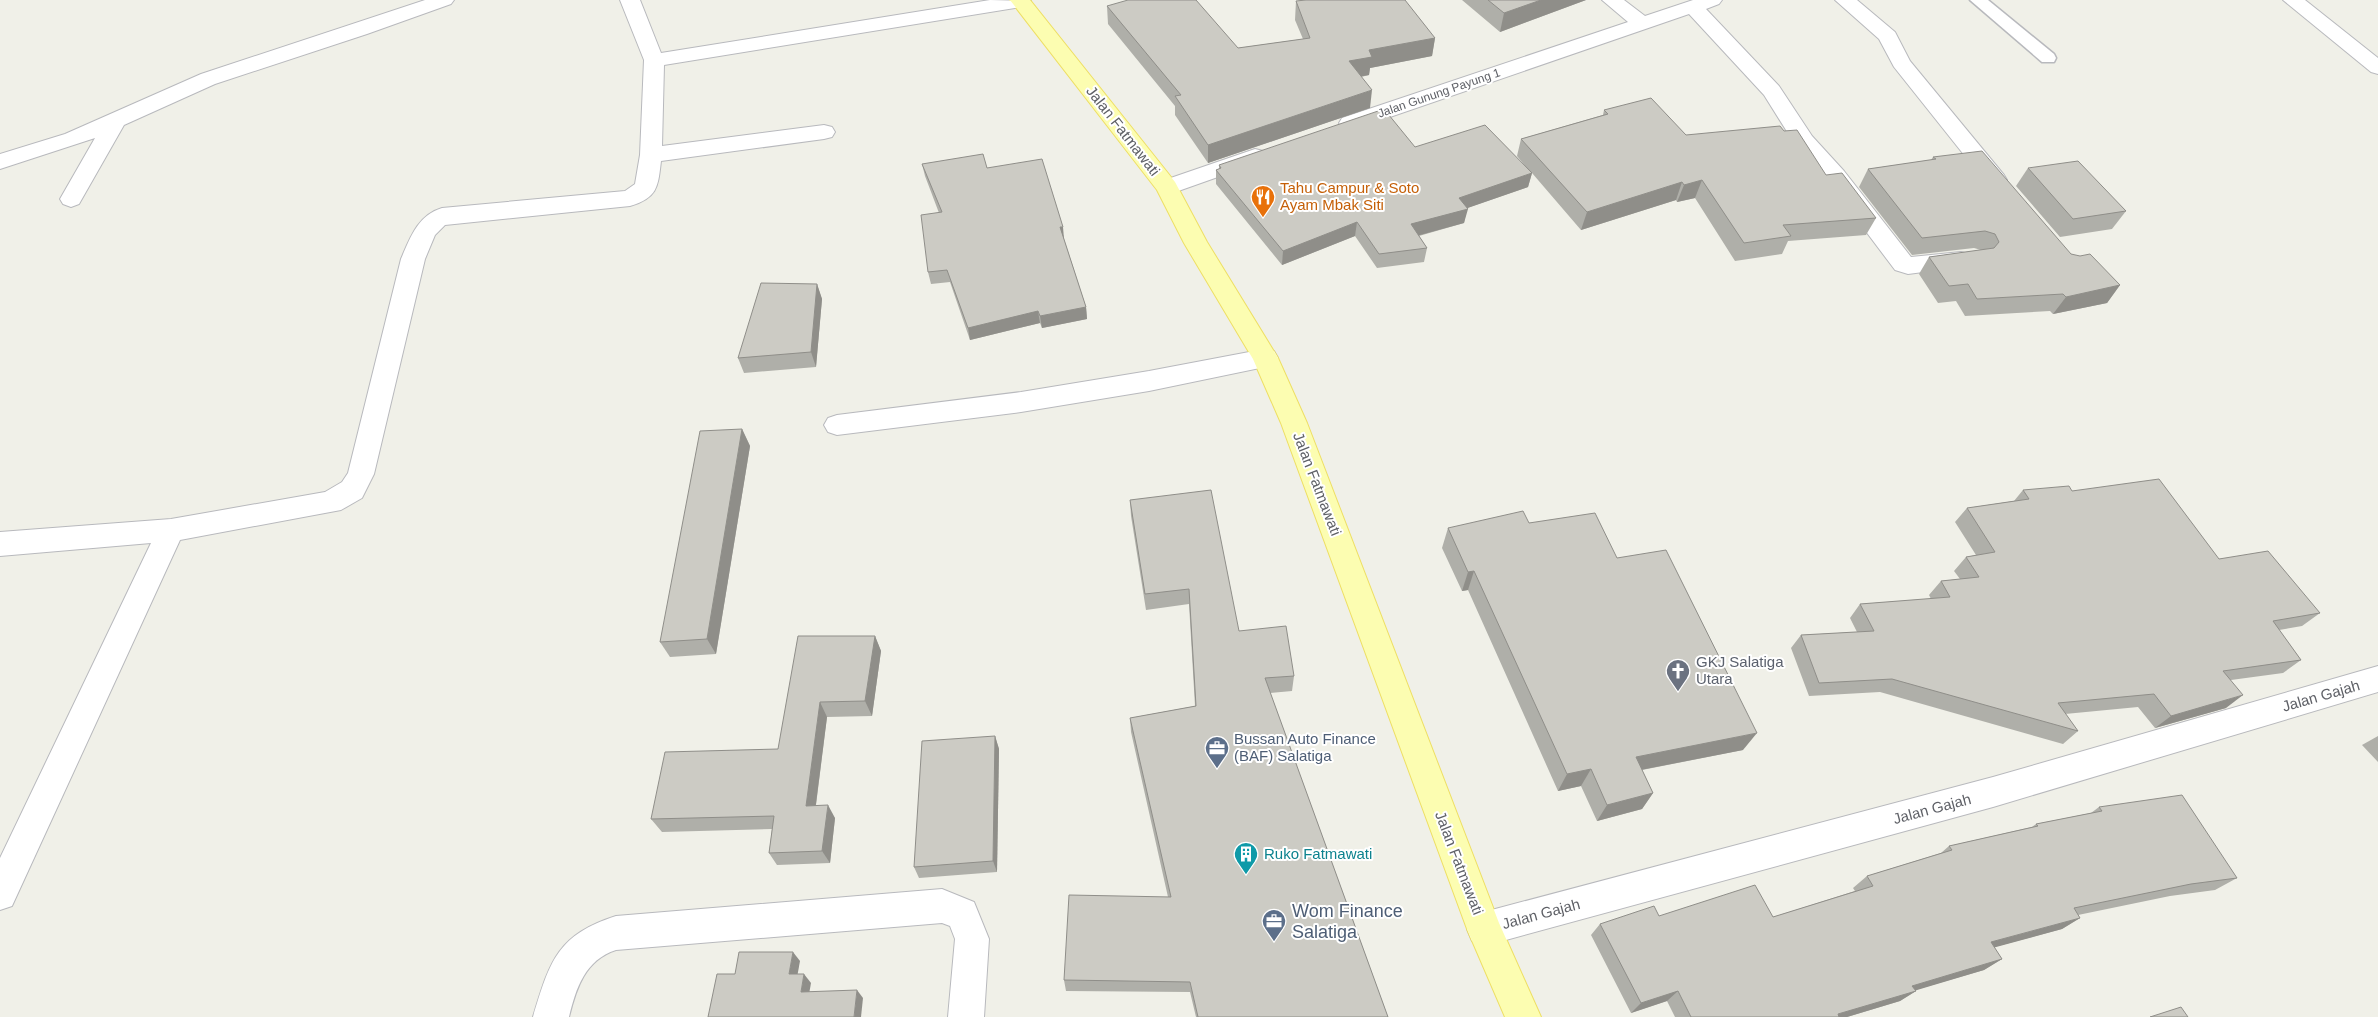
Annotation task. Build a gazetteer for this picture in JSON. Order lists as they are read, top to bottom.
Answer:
{
  "streets": {
    "main road": ["Jalan Fatmawati"],
    "street": ["Jalan Gunung Payung 1", "Jalan Gajah"]
  },
  "crossings": [
    ["Jalan Fatmawati", "Jalan Gajah"]
  ],
  "places": {
    "restaurant": ["Tahu Campur & Soto Ayam Mbak Siti"],
    "church": ["GKJ Salatiga Utara"],
    "office": ["Bussan Auto Finance (BAF) Salatiga", "Wom Finance Salatiga"],
    "building": ["Ruko Fatmawati"]
  }
}
